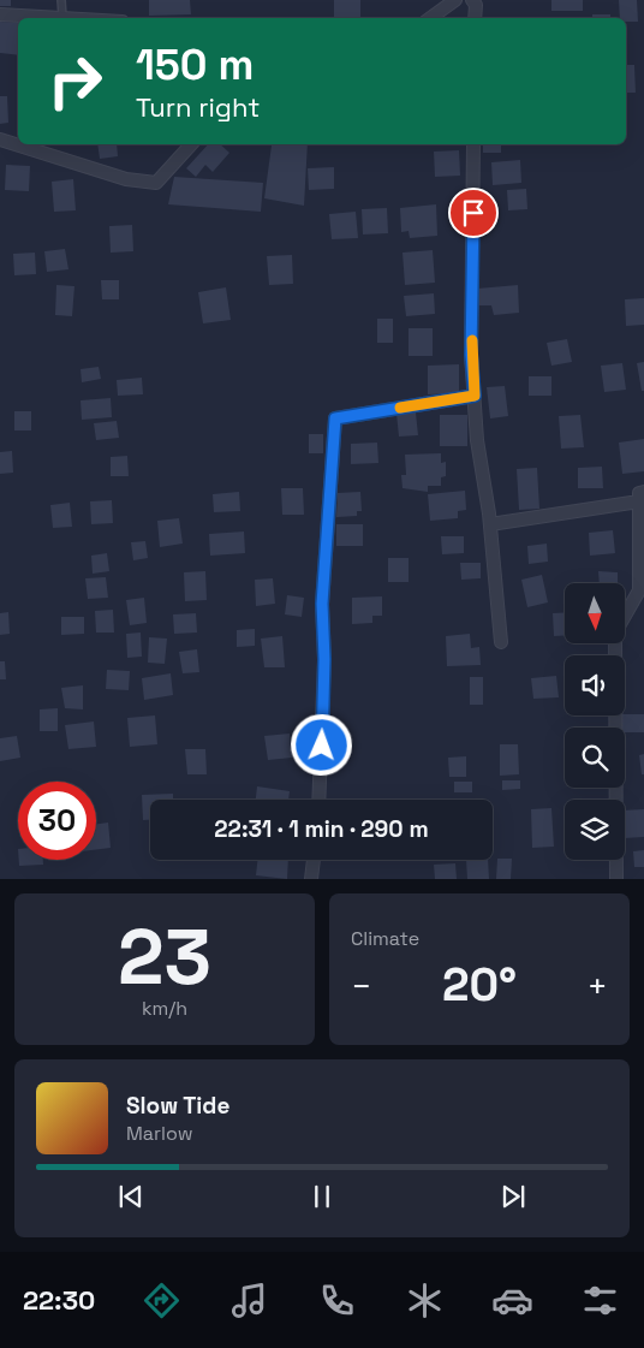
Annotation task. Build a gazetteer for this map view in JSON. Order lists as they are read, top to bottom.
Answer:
{
  "north": "bottom",
  "page": {
    "turn": ["150 m", "Turn right"],
    "limit": "30",
    "trip": "22:31 · 1 min · 290 m",
    "tile": [
      ["23", "km/h"],
      "Climate"
    ],
    "heat": ["−", "20°", "+"],
    "song": ["Slow Tide", "Marlow"],
    "tabs": "22:30"
  }
}
